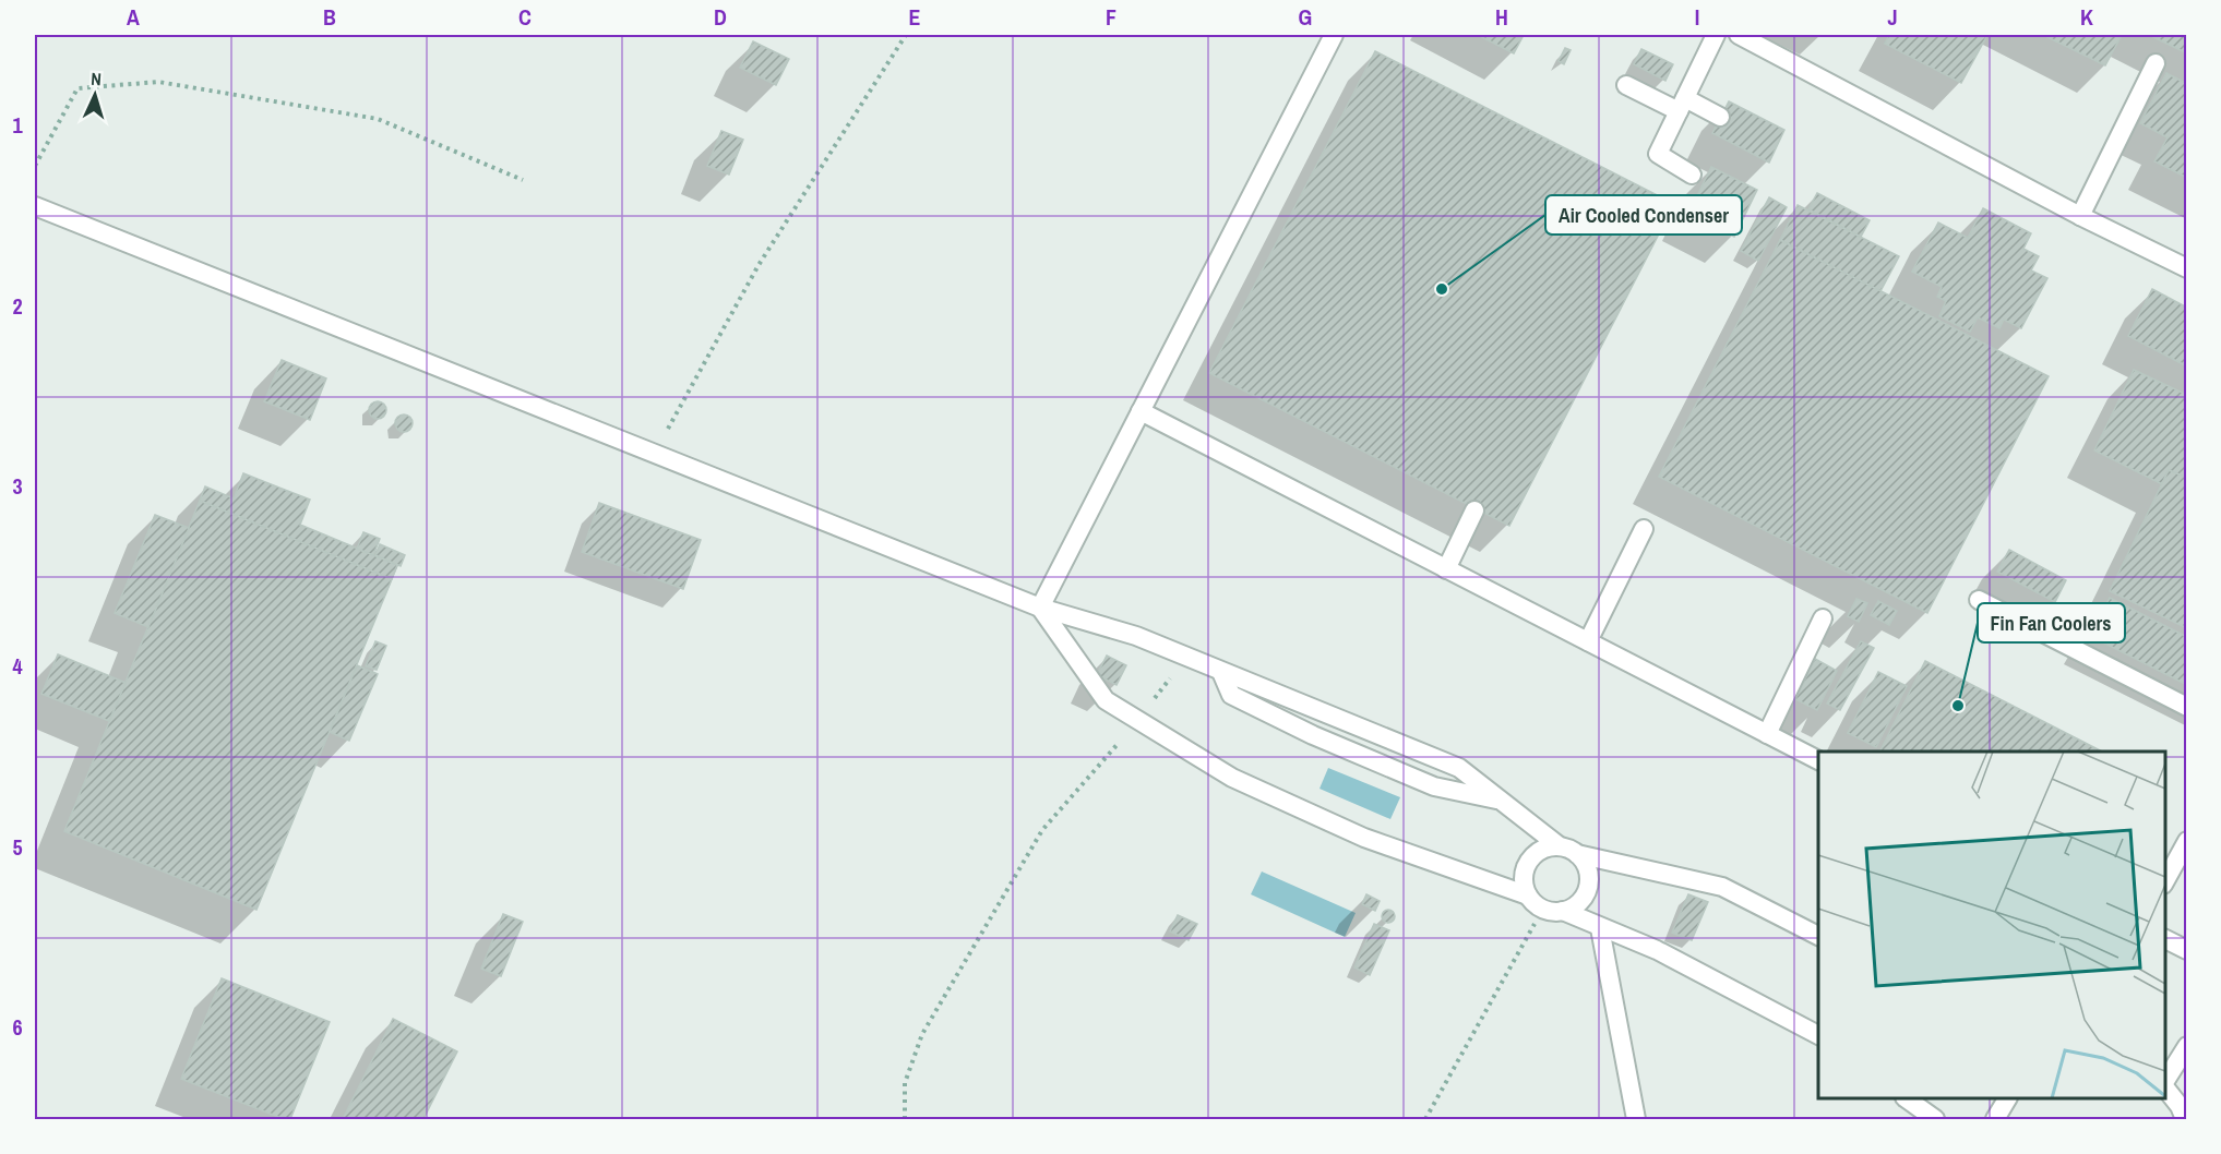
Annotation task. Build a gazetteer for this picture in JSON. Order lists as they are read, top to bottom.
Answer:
{
  "places": ["Air Cooled Condenser", "Fin Fan Coolers"],
  "north": "top",
  "grid": {
    "columns": [
      "A",
      "B",
      "C",
      "D",
      "E",
      "F",
      "G",
      "H",
      "I",
      "J",
      "K"
    ],
    "rows": [
      "1",
      "2",
      "3",
      "4",
      "5",
      "6"
    ]
  }
}
